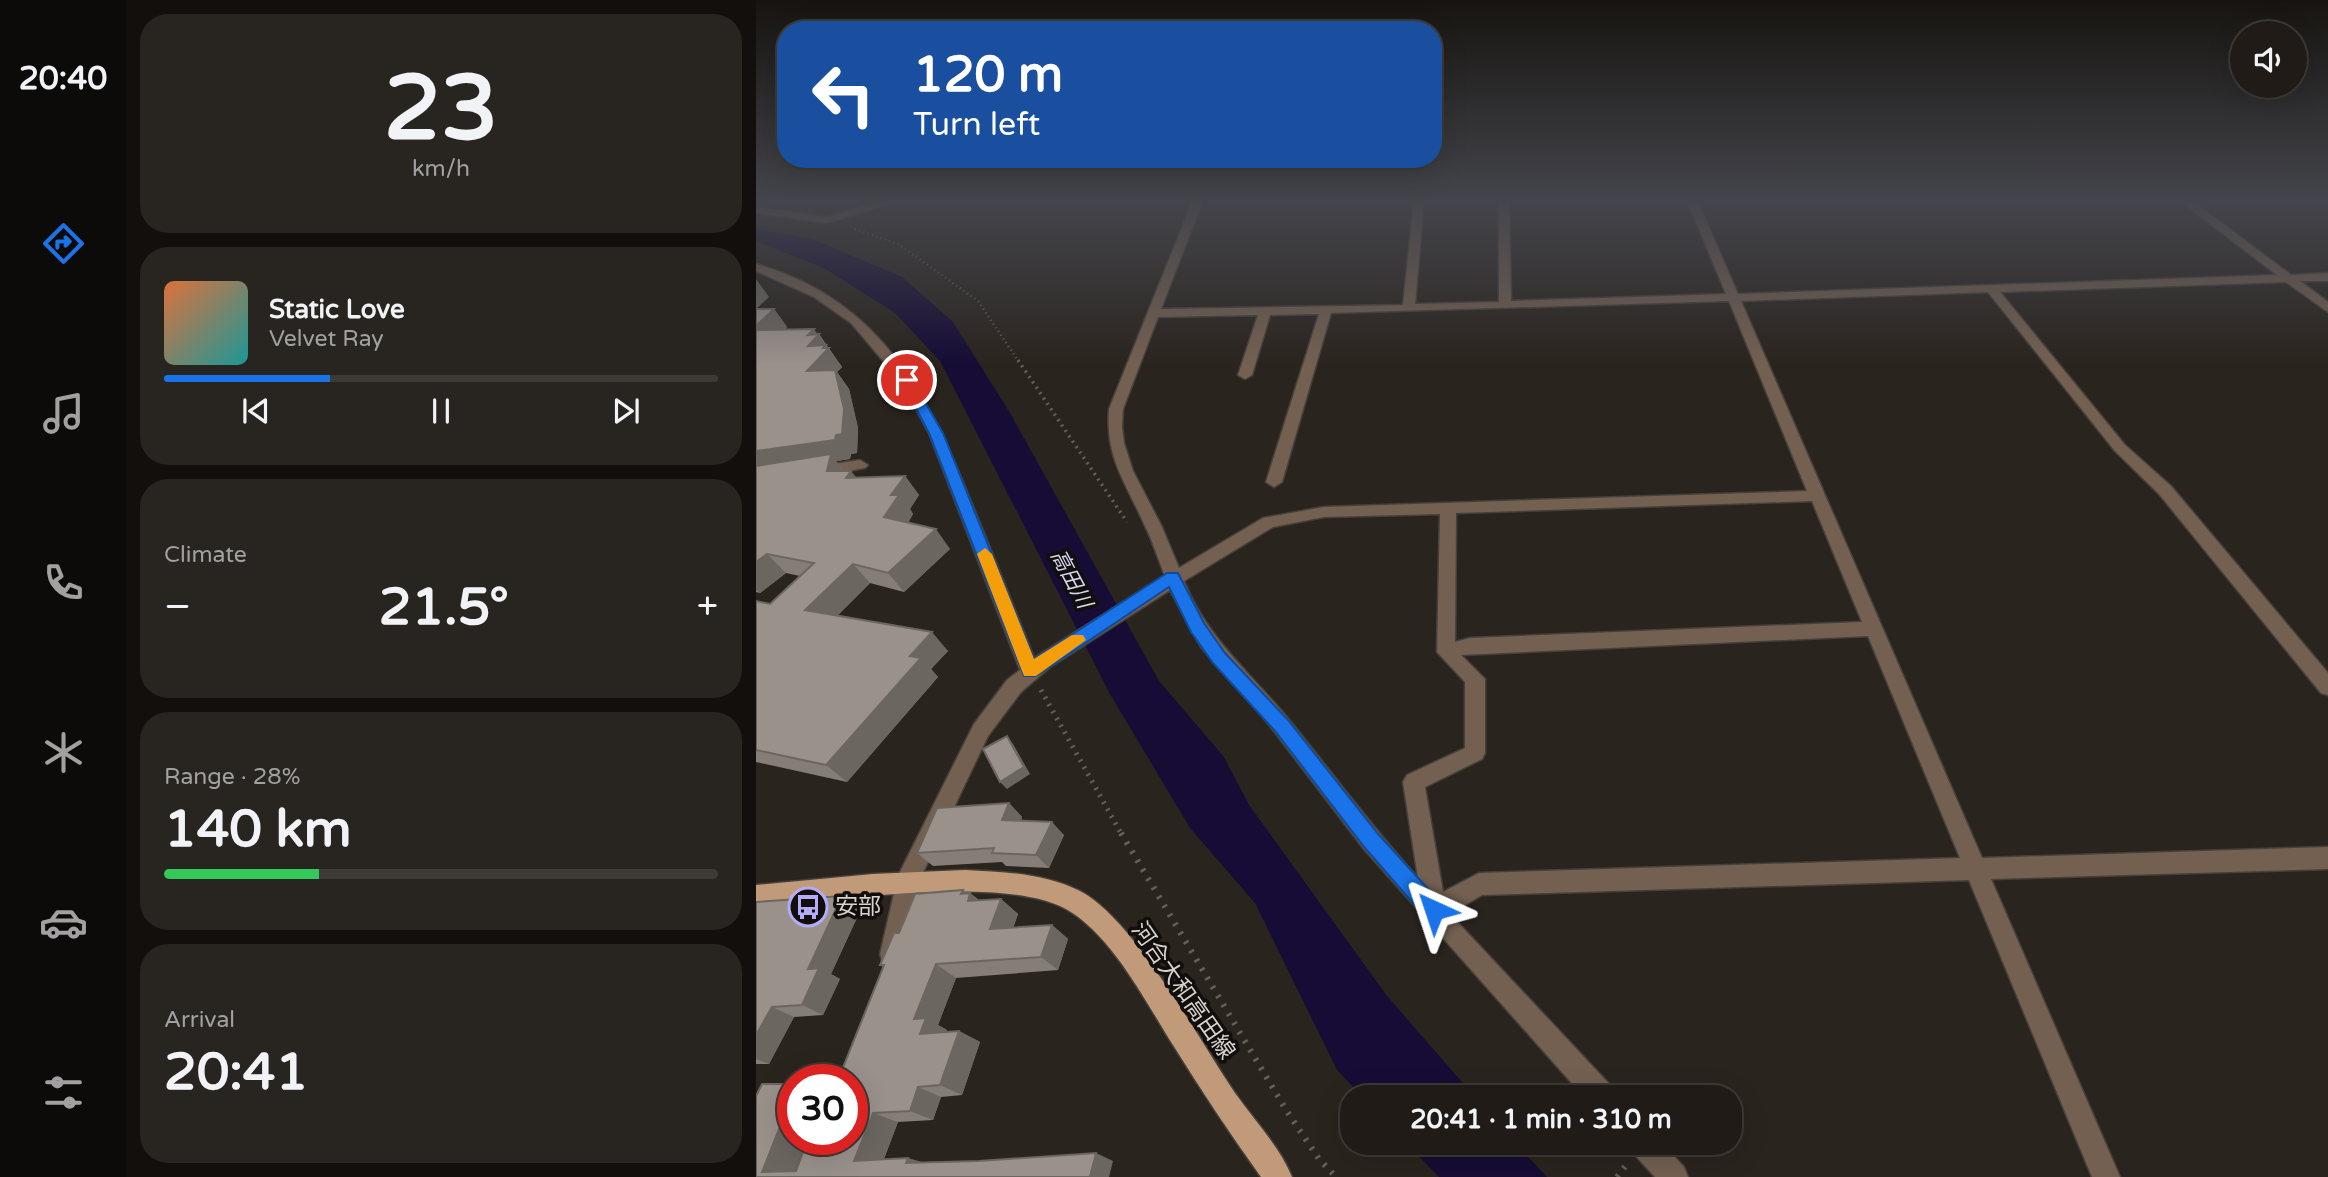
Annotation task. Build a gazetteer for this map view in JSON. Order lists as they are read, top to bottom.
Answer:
{
  "streets": {
    "main road": ["河合大和高田線"]
  },
  "water": ["高田川"],
  "places": {
    "bus stop": ["安部"]
  },
  "page": {
    "tabs": "20:40",
    "tile": [
      ["23", "km/h"],
      "Climate",
      ["Range · 28%", "140 km"],
      ["Arrival", "20:41"]
    ],
    "turn": ["120 m", "Turn left"],
    "song": ["Static Love", "Velvet Ray"],
    "heat": ["−", "21.5°", "+"],
    "limit": "30",
    "trip": "20:41 · 1 min · 310 m"
  }
}
